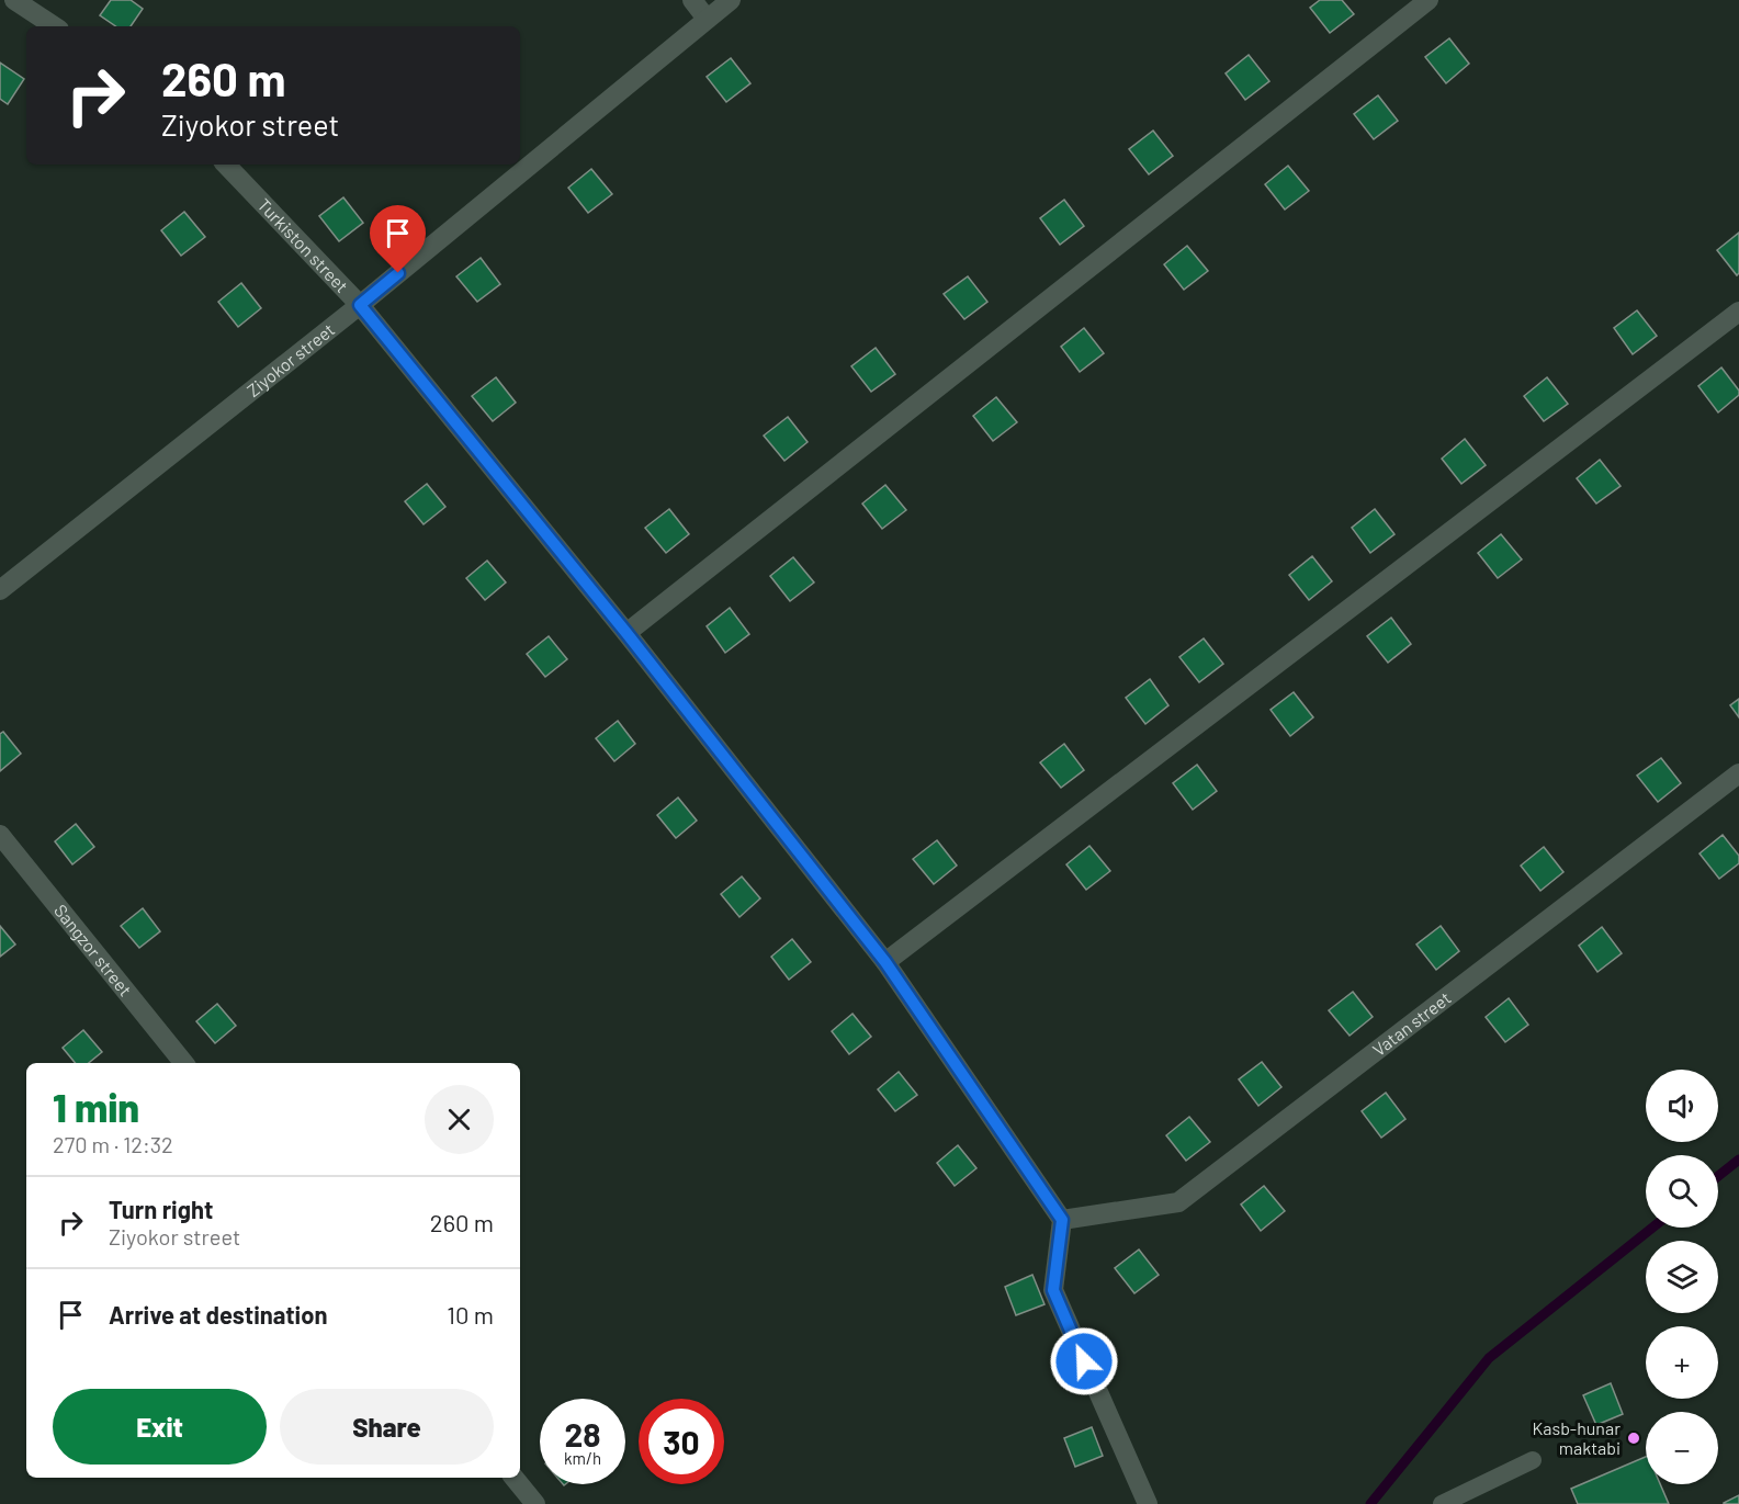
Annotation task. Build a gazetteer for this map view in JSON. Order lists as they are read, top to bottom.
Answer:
{
  "streets": {
    "street": [
      "Turkiston street",
      "Ziyokor street",
      "Sangzor street",
      "Vatan street"
    ]
  },
  "crossings": [
    ["Turkiston street", "Ziyokor street"],
    ["Turkiston street", "Vatan street"]
  ],
  "places": ["Kasb-hunar maktabi"],
  "page": {
    "turn": ["260 m", "Ziyokor street"],
    "heading": ["1 min", "270 m · 12:32"],
    "map_buttons": ["+", "−"],
    "list": [
      {
        "name": "Turn right",
        "note": "Ziyokor street",
        "value": "260 m"
      },
      {
        "name": "Arrive at destination",
        "value": "10 m"
      }
    ],
    "buttons": ["Exit", "Share"],
    "speed": "28 km/h",
    "limit": "30"
  }
}
